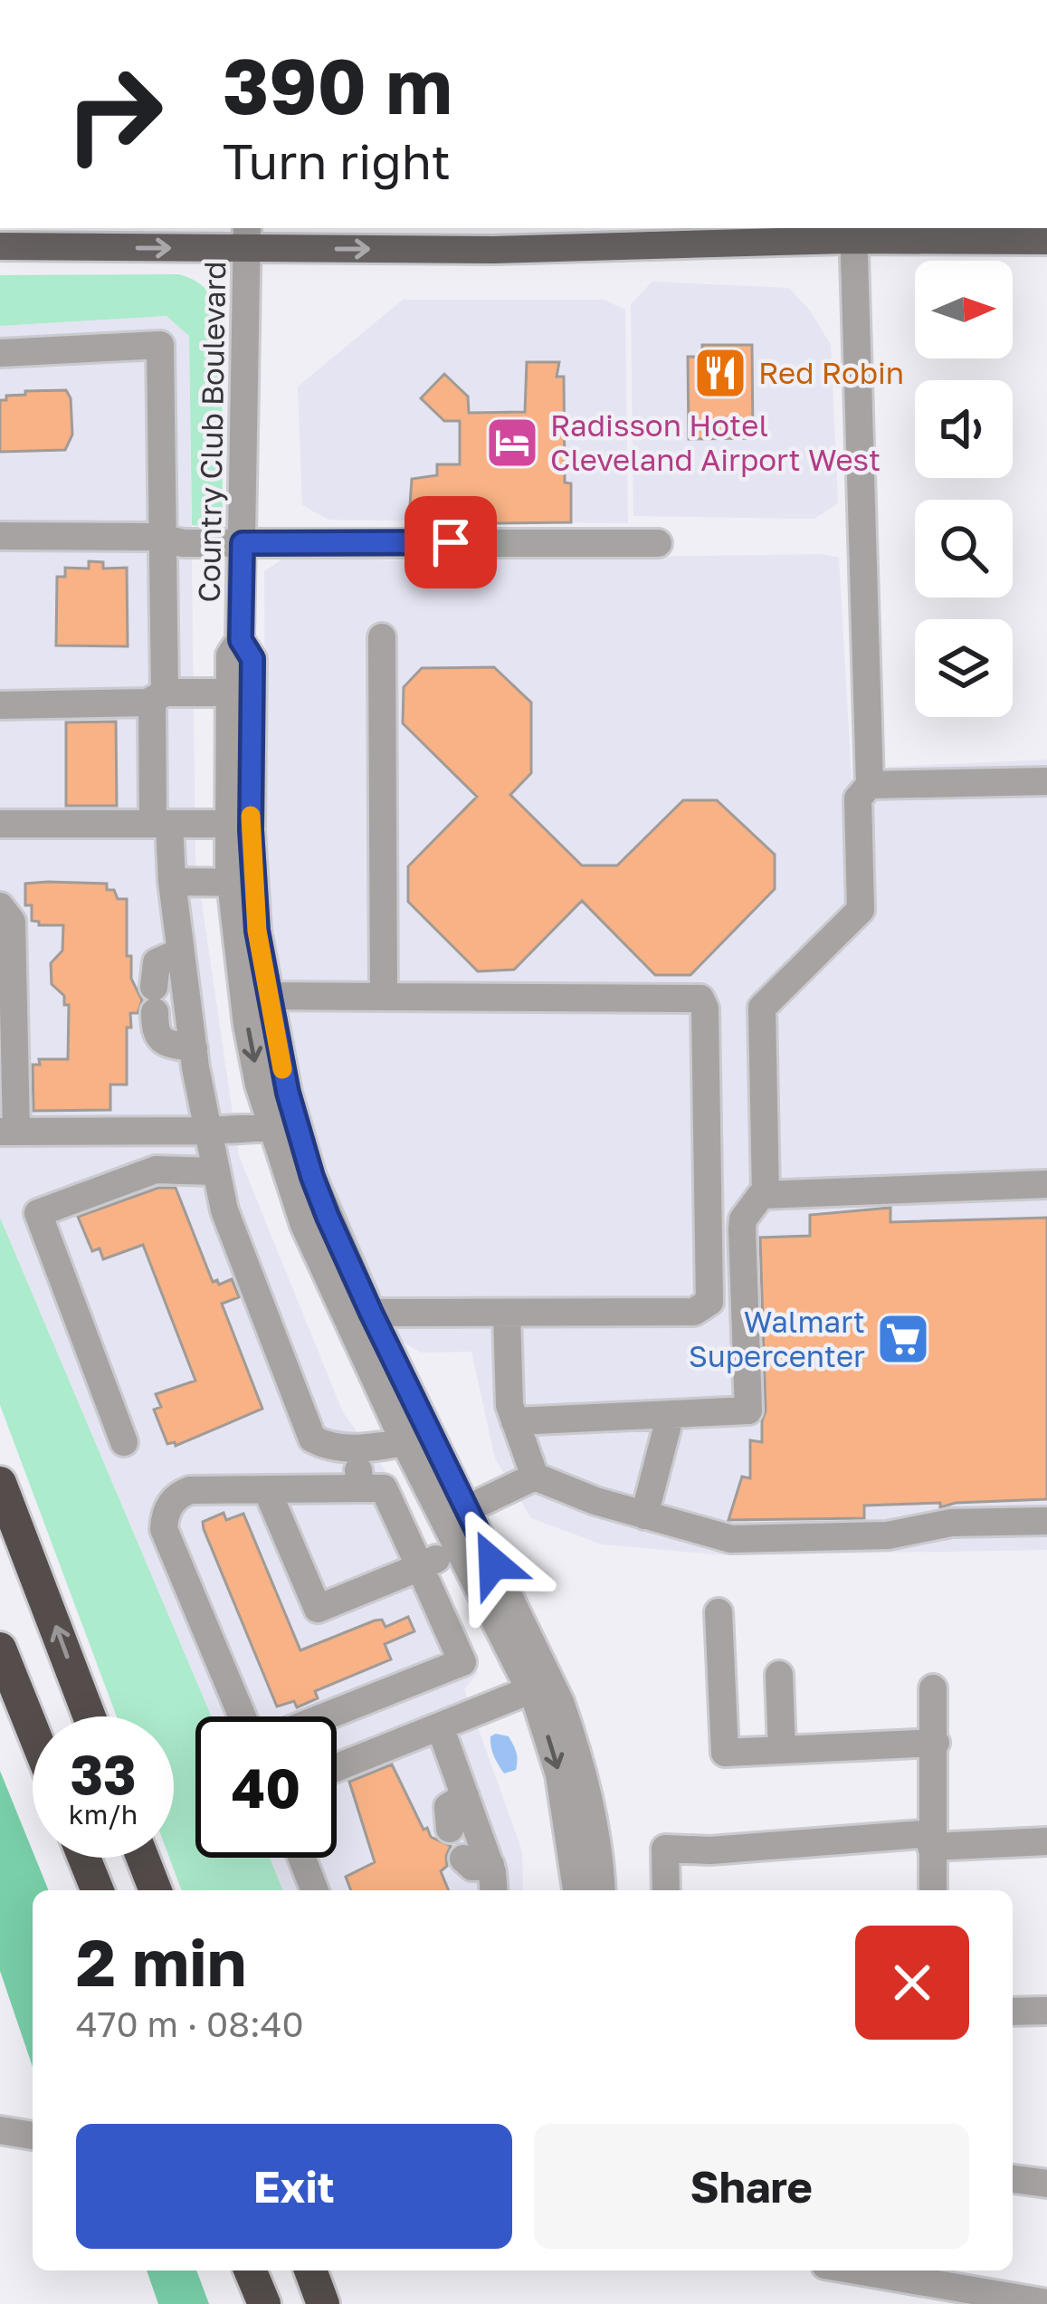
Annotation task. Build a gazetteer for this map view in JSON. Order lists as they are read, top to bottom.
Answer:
{
  "streets": {
    "street": ["Country Club Boulevard"]
  },
  "places": {
    "restaurant": ["Red Robin"],
    "hotel": ["Radisson Hotel Cleveland Airport West"],
    "supermarket": ["Walmart Supercenter"]
  },
  "north": "right",
  "page": {
    "turn": ["390 m", "Turn right"],
    "speed": "33 km/h",
    "limit": "40",
    "heading": ["2 min", "470 m · 08:40"],
    "buttons": ["Exit", "Share"]
  }
}
